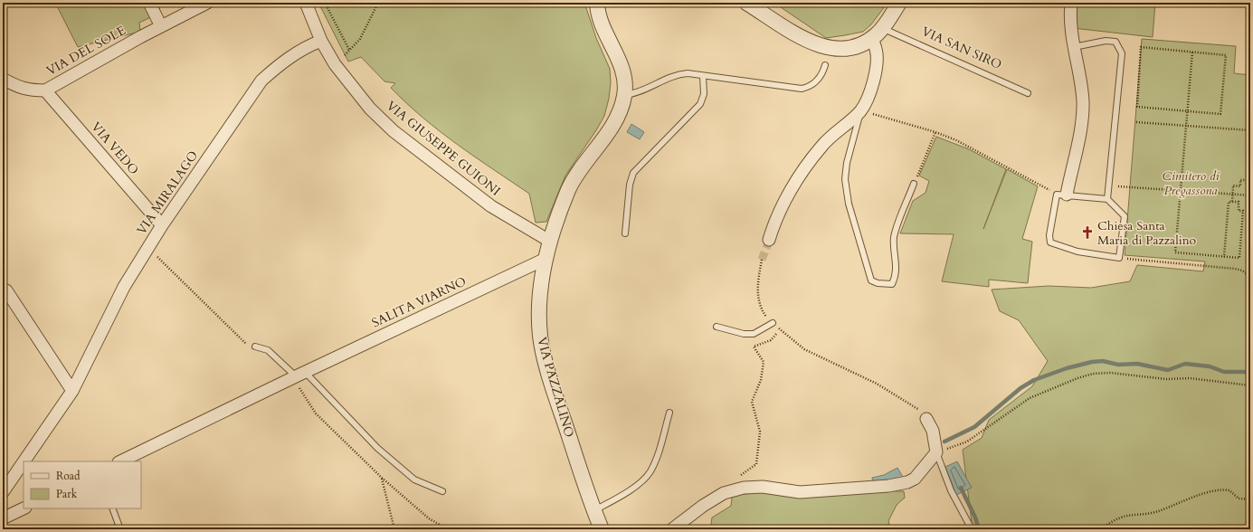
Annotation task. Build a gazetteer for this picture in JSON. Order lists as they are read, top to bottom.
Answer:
{
  "streets": {
    "street": [
      "VIA DEL SOLE",
      "VIA VEDO",
      "VIA GIUSEPPE GUIONI",
      "VIA MIRALAGO",
      "SALITA VIARNO",
      "VIA PAZZALINO"
    ],
    "lane": ["VIA SAN SIRO"]
  },
  "crossings": [
    ["VIA DEL SOLE", "VIA VEDO"],
    ["VIA VEDO", "VIA MIRALAGO"],
    ["VIA GIUSEPPE GUIONI", "VIA MIRALAGO"],
    ["VIA GIUSEPPE GUIONI", "VIA PAZZALINO"],
    ["SALITA VIARNO", "VIA PAZZALINO"]
  ],
  "parks": ["Cimitero di Pregassona"],
  "places": {
    "church": ["Chiesa Santa Maria di Pazzalino"]
  },
  "legend": ["Road", "Park"]
}
